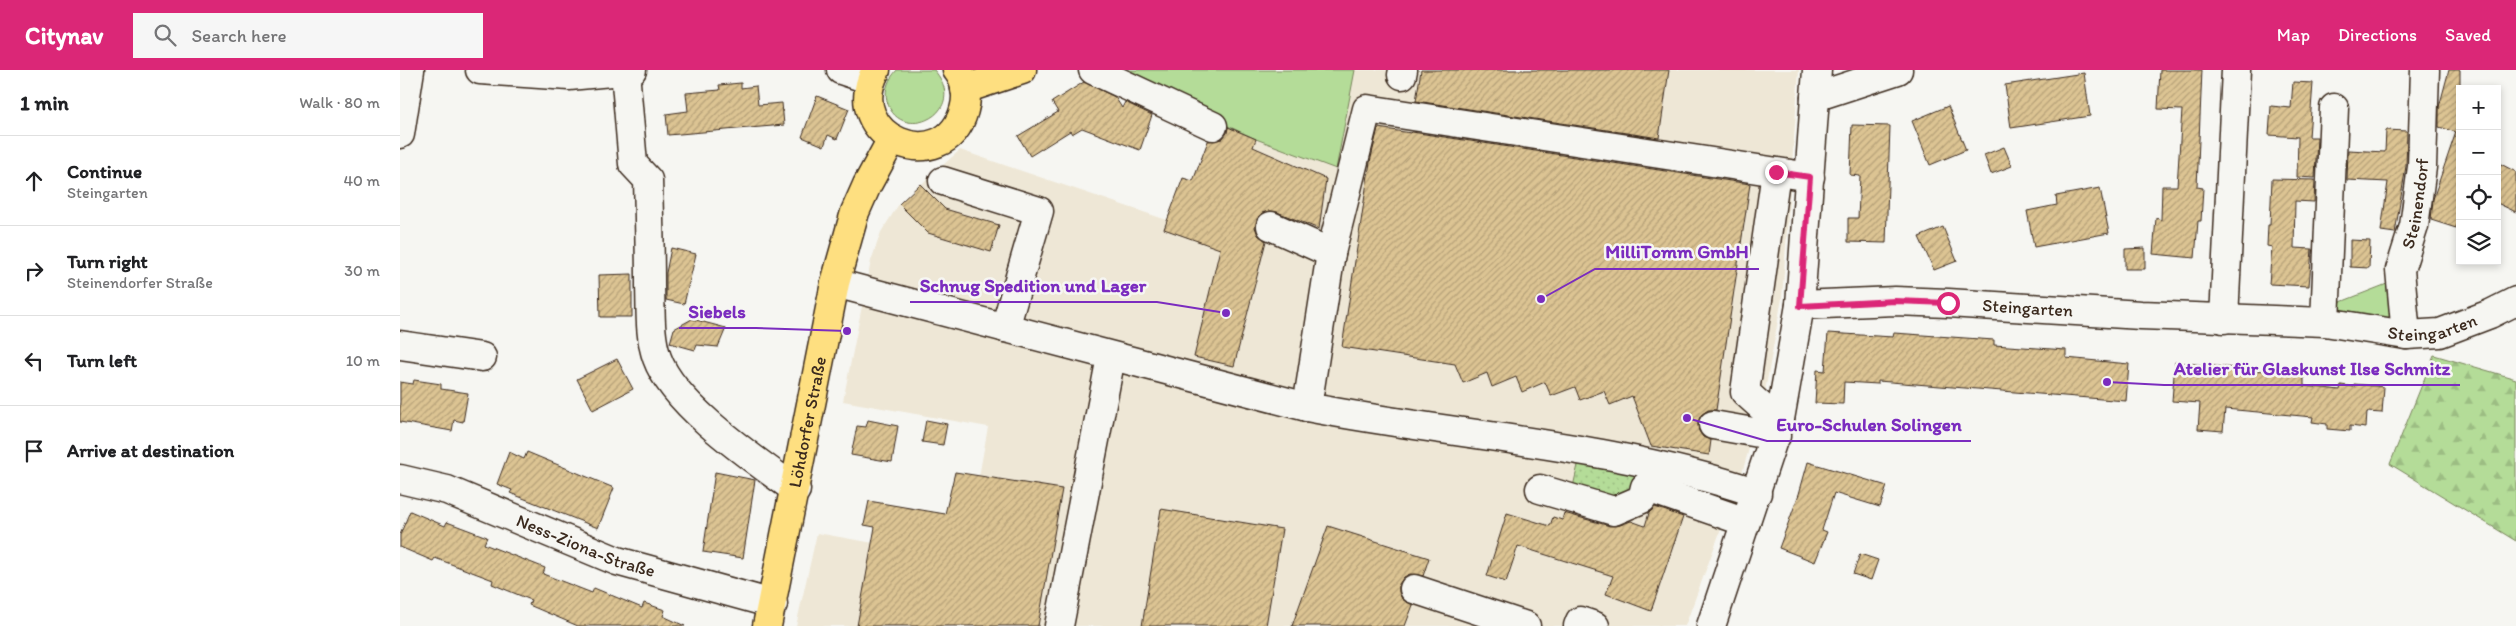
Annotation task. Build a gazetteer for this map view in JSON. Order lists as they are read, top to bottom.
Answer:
{
  "streets": {
    "main road": ["Löhdorfer Straße"],
    "street": ["Steinendorf", "Steingarten", "Ness-Ziona-Straße"]
  },
  "crossings": [
    ["Steinendorf", "Steingarten"],
    ["Löhdorfer Straße", "Ness-Ziona-Straße"]
  ],
  "places": [
    "MilliTomm GmbH",
    "Schnug Spedition und Lager",
    "Siebels",
    "Atelier für Glaskunst Ilse Schmitz",
    "Euro-Schulen Solingen"
  ],
  "page": {
    "header": "Citynav",
    "search": "Search here",
    "nav": ["Map", "Directions", "Saved"],
    "heading": ["1 min", "Walk · 80 m"],
    "map_buttons": ["+", "−"],
    "list": [
      ["Continue", "Steingarten", "40 m"],
      ["Turn right", "Steinendorfer Straße", "30 m"],
      ["Turn left", "10 m"],
      "Arrive at destination"
    ]
  }
}
